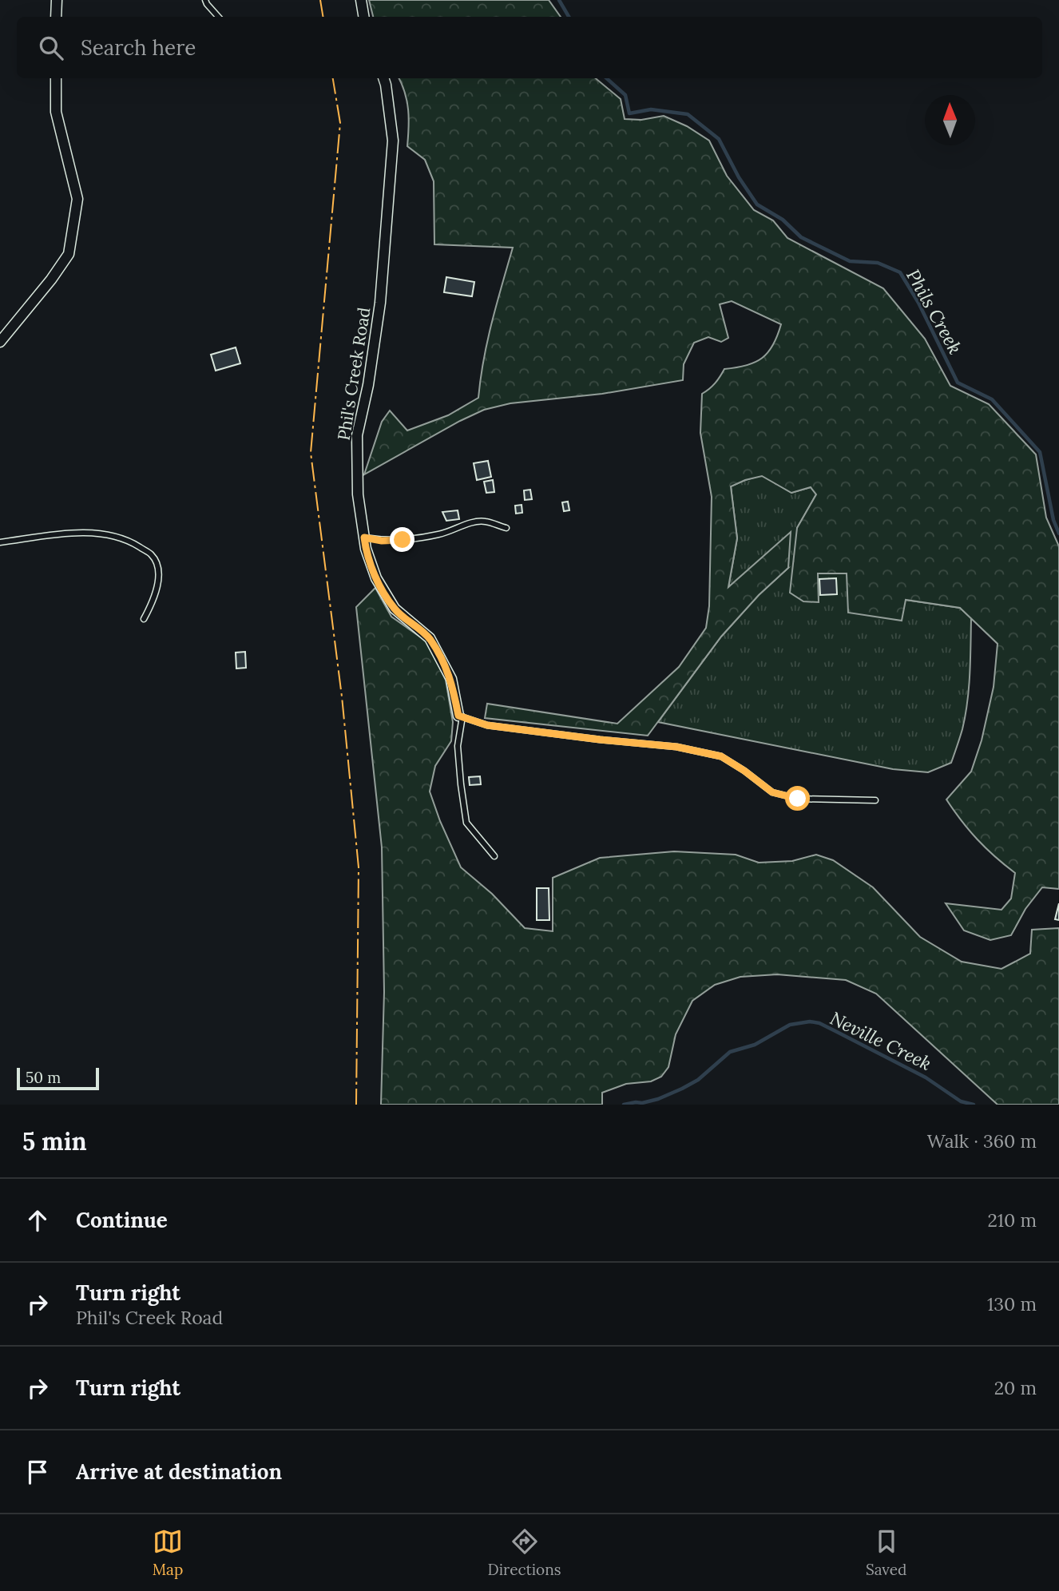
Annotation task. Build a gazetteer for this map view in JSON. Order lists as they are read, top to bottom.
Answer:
{
  "streets": {
    "street": ["Phil's Creek Road"]
  },
  "water": ["Phils Creek", "Neville Creek"],
  "scale_bar": "50 m",
  "north": "top",
  "page": {
    "search": "Search here",
    "scale": "50 m",
    "heading": ["5 min", "Walk · 360 m"],
    "list": [
      ["Continue", "210 m"],
      ["Turn right", "Phil's Creek Road", "130 m"],
      ["Turn right", "20 m"],
      "Arrive at destination"
    ],
    "nav": ["Map", "Directions", "Saved"]
  }
}
